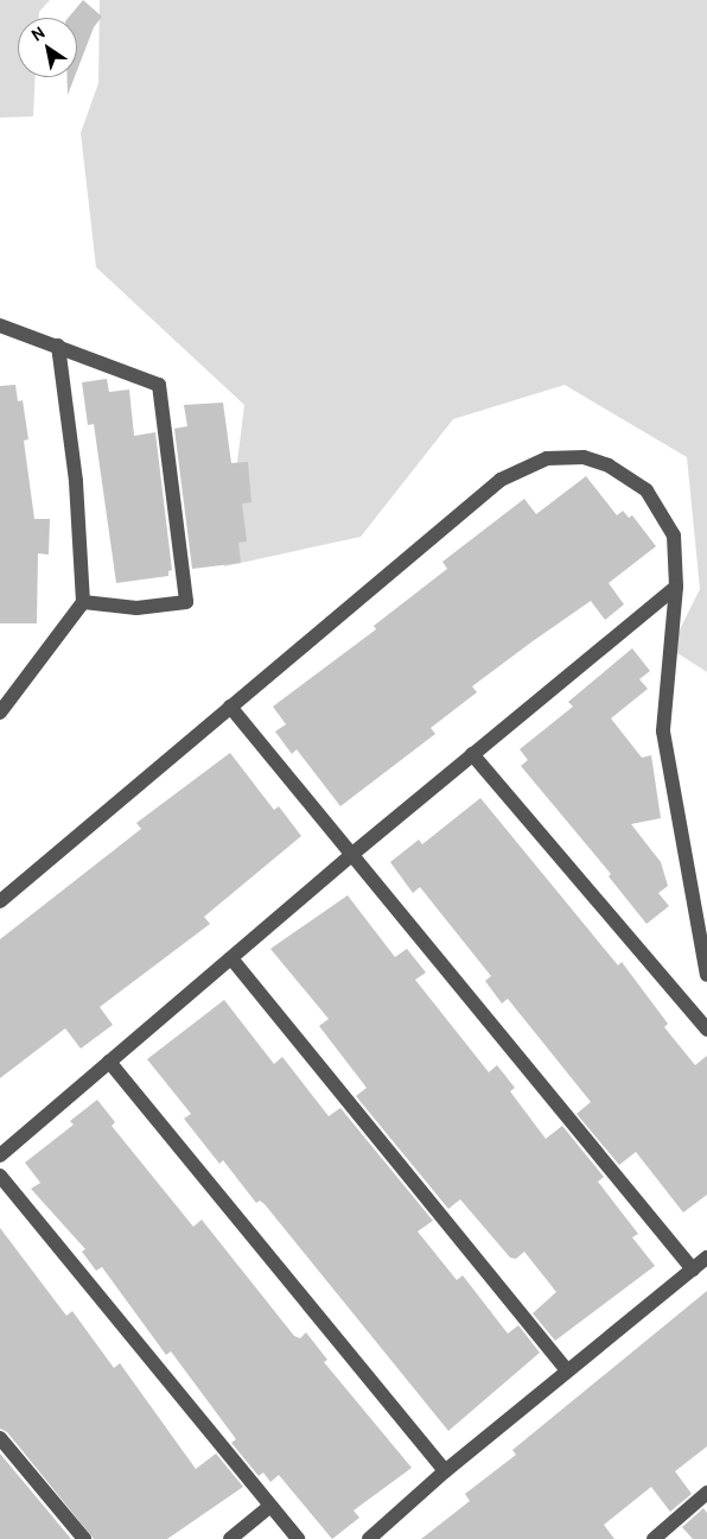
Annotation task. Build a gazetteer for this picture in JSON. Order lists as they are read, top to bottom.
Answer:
{
  "north": "top left"
}
